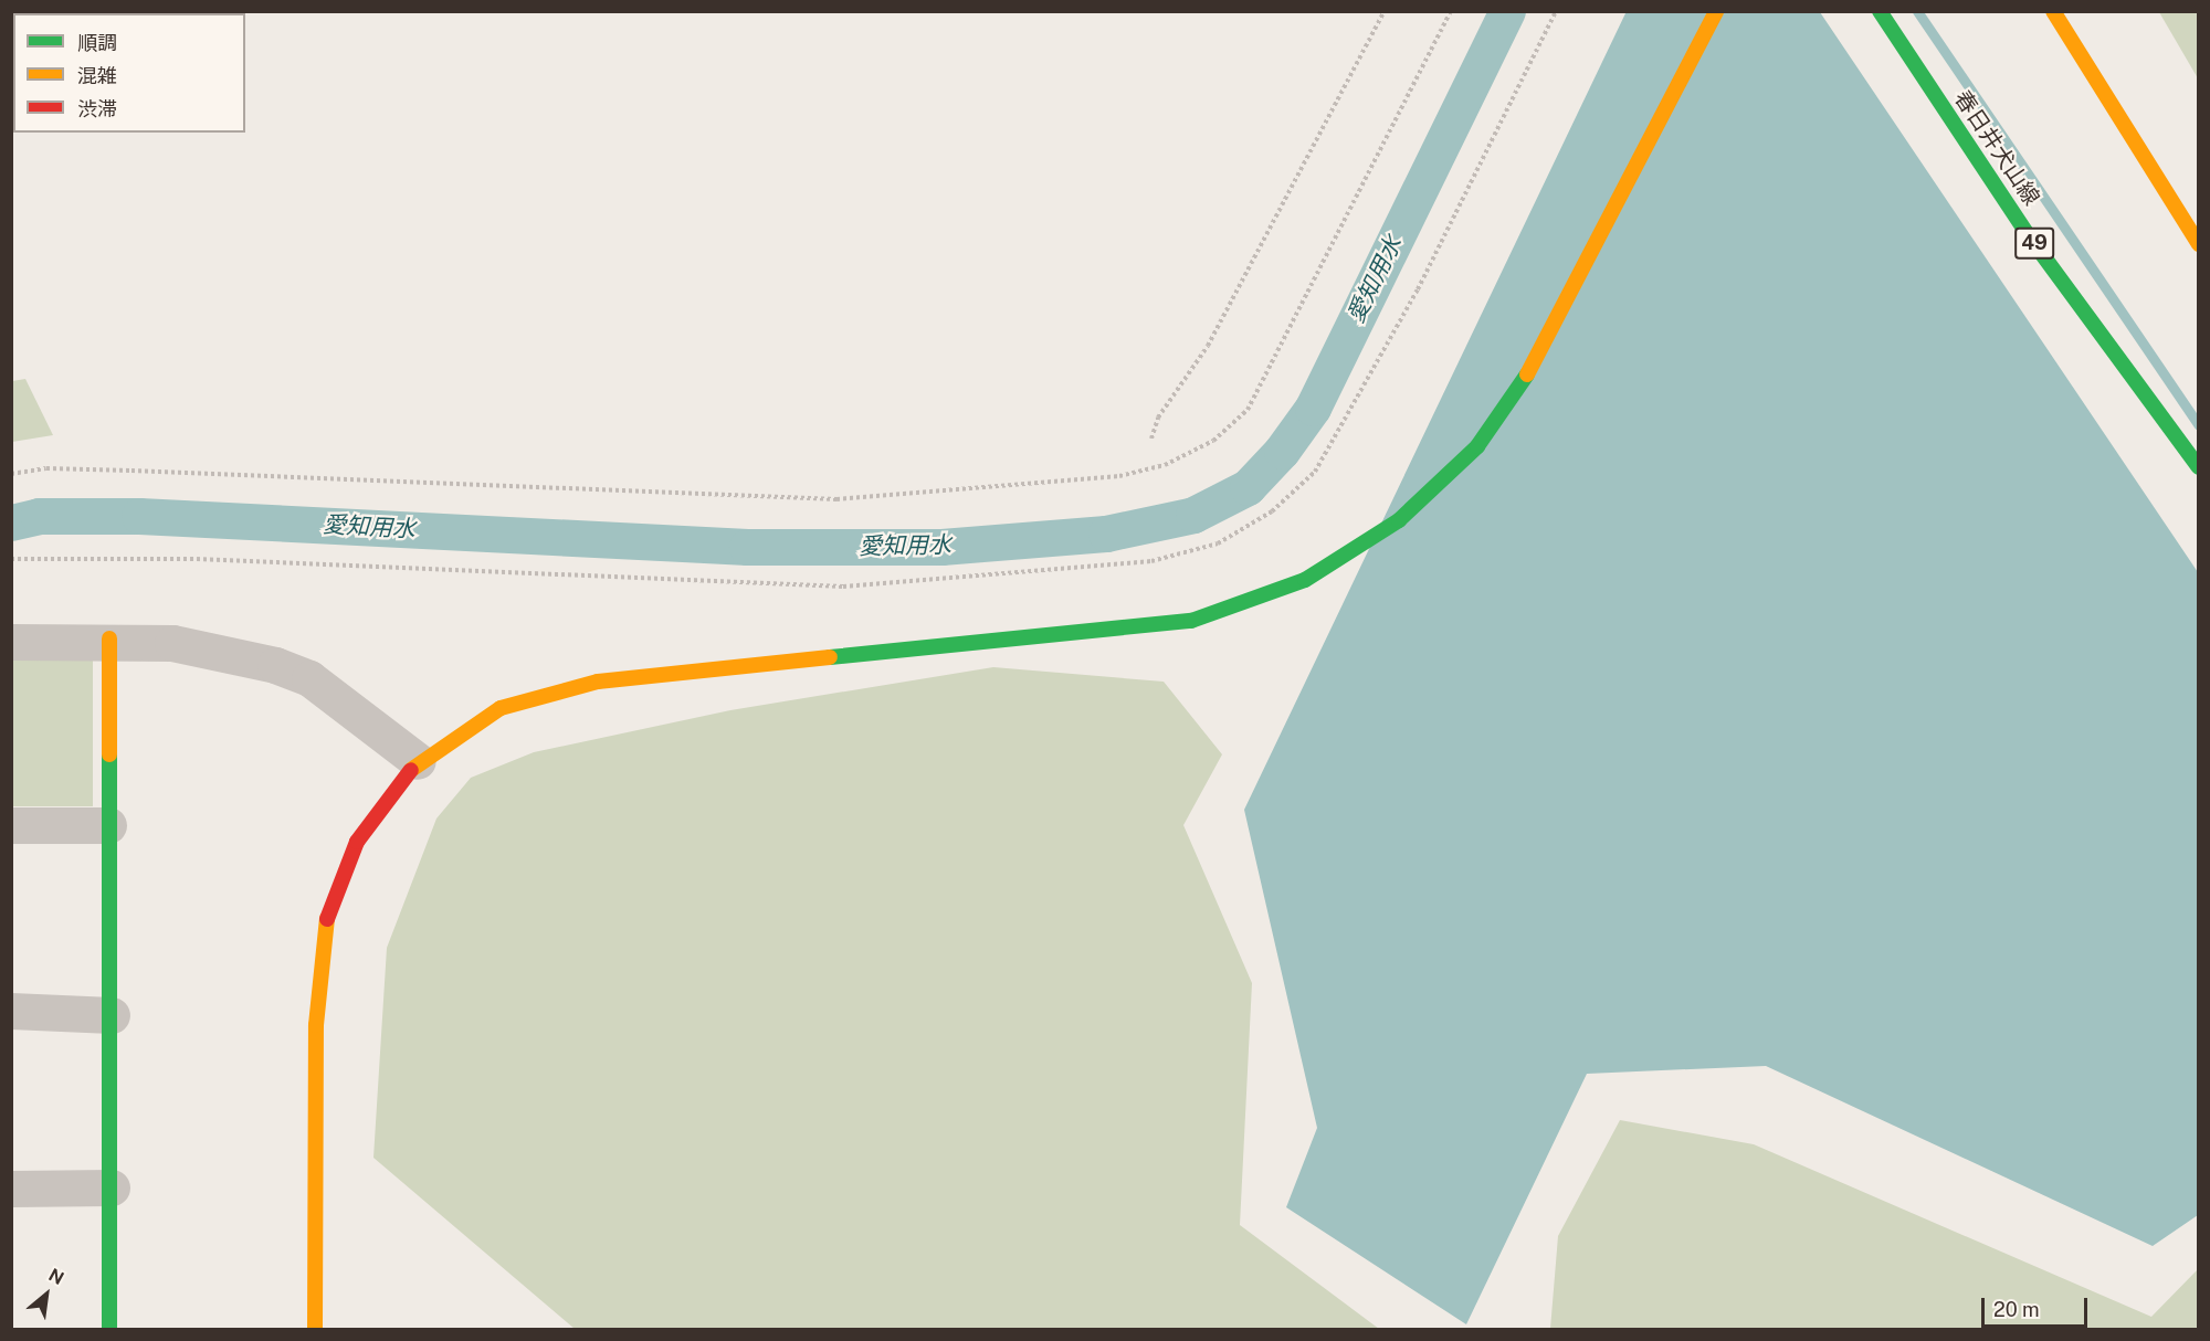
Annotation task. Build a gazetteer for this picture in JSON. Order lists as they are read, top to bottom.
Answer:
{
  "streets": {
    "street": ["春日井犬山線", "49"]
  },
  "water": ["愛知用水"],
  "legend": ["順調", "混雑", "渋滞"],
  "scale_bar": "20 m",
  "north": "top right"
}
